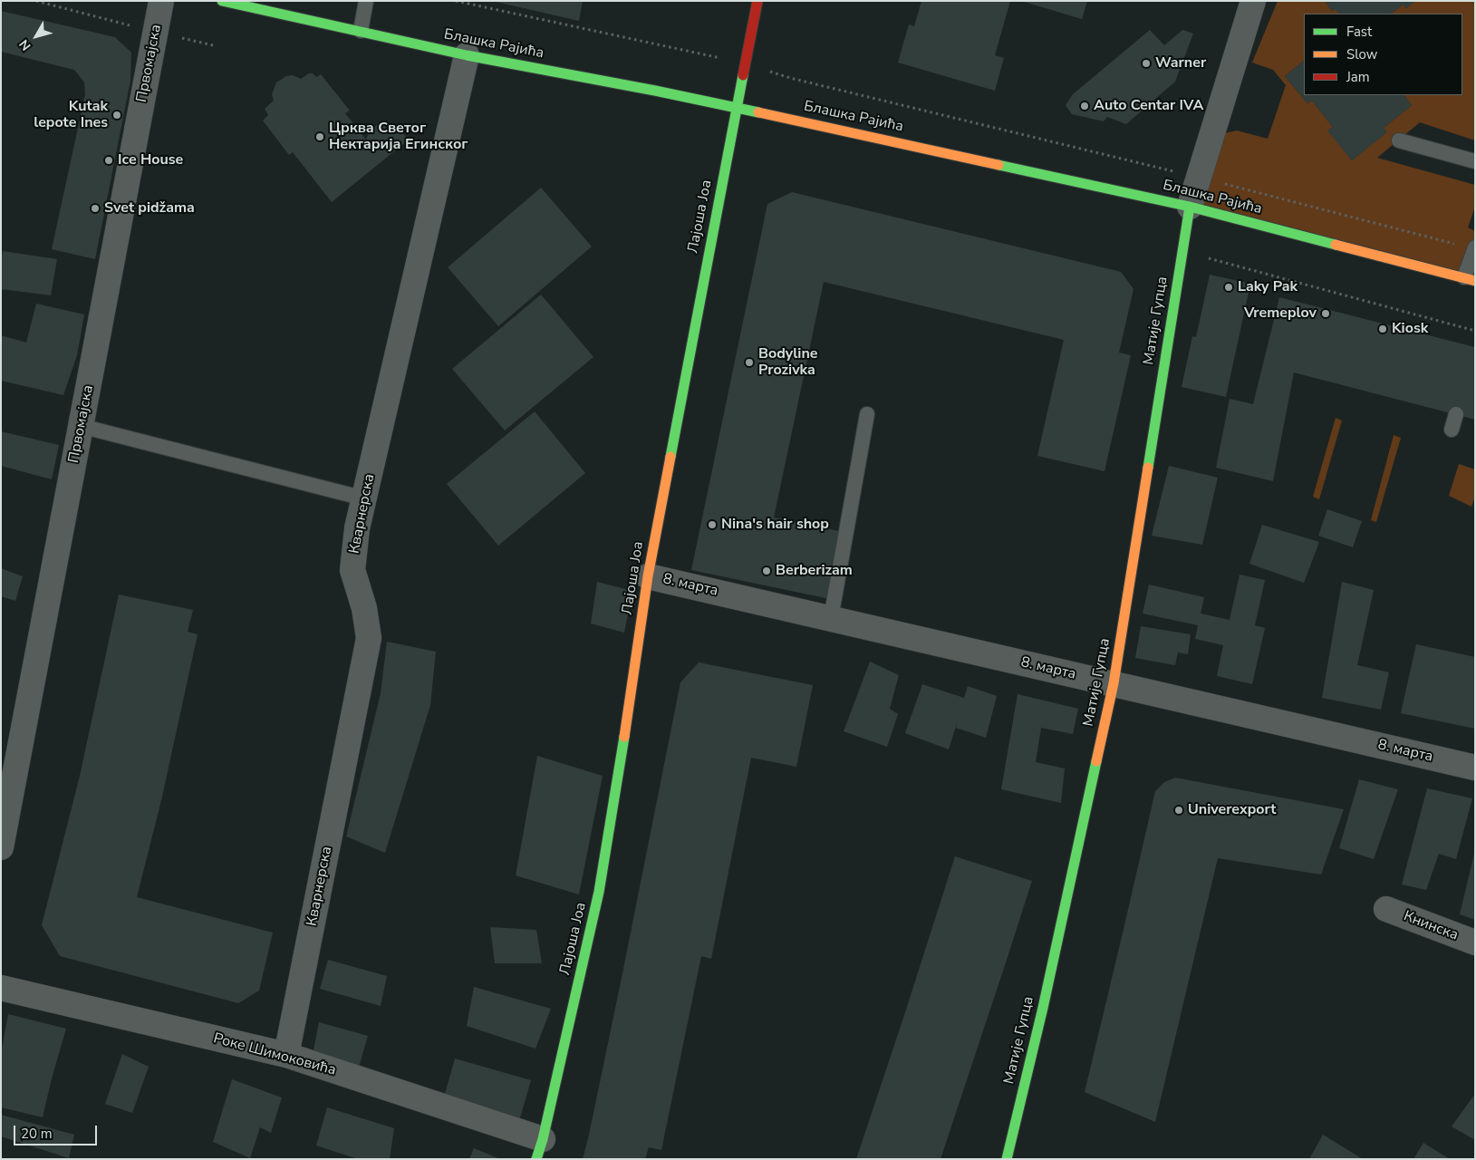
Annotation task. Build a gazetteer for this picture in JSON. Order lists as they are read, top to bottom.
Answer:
{
  "streets": {
    "street": [
      "Блашка Рајића",
      "Првомајска",
      "Лајоша Јоа",
      "Матије Гупца",
      "Кварнерска",
      "8. марта",
      "Книнска",
      "Роке Шимоковића"
    ]
  },
  "crossings": [
    ["Блашка Рајића", "Лајоша Јоа"],
    ["Блашка Рајића", "Матије Гупца"],
    ["Блашка Рајића", "Кварнерска"],
    ["Лајоша Јоа", "8. марта"],
    ["Лајоша Јоа", "Роке Шимоковића"],
    ["Матије Гупца", "8. марта"],
    ["Кварнерска", "Роке Шимоковића"]
  ],
  "places": [
    "Warner",
    "Auto Centar IVA",
    "Kutak lepote Ines",
    "Црква Светог Нектарија Егинског",
    "Ice House",
    "Svet pidžama",
    "Laky Pak",
    "Vremeplov",
    "Kiosk",
    "Bodyline Prozivka",
    "Nina's hair shop",
    "Berberizam",
    "Univerexport"
  ],
  "legend": ["Fast", "Slow", "Jam"],
  "scale_bar": "20 m",
  "north": "bottom left"
}
